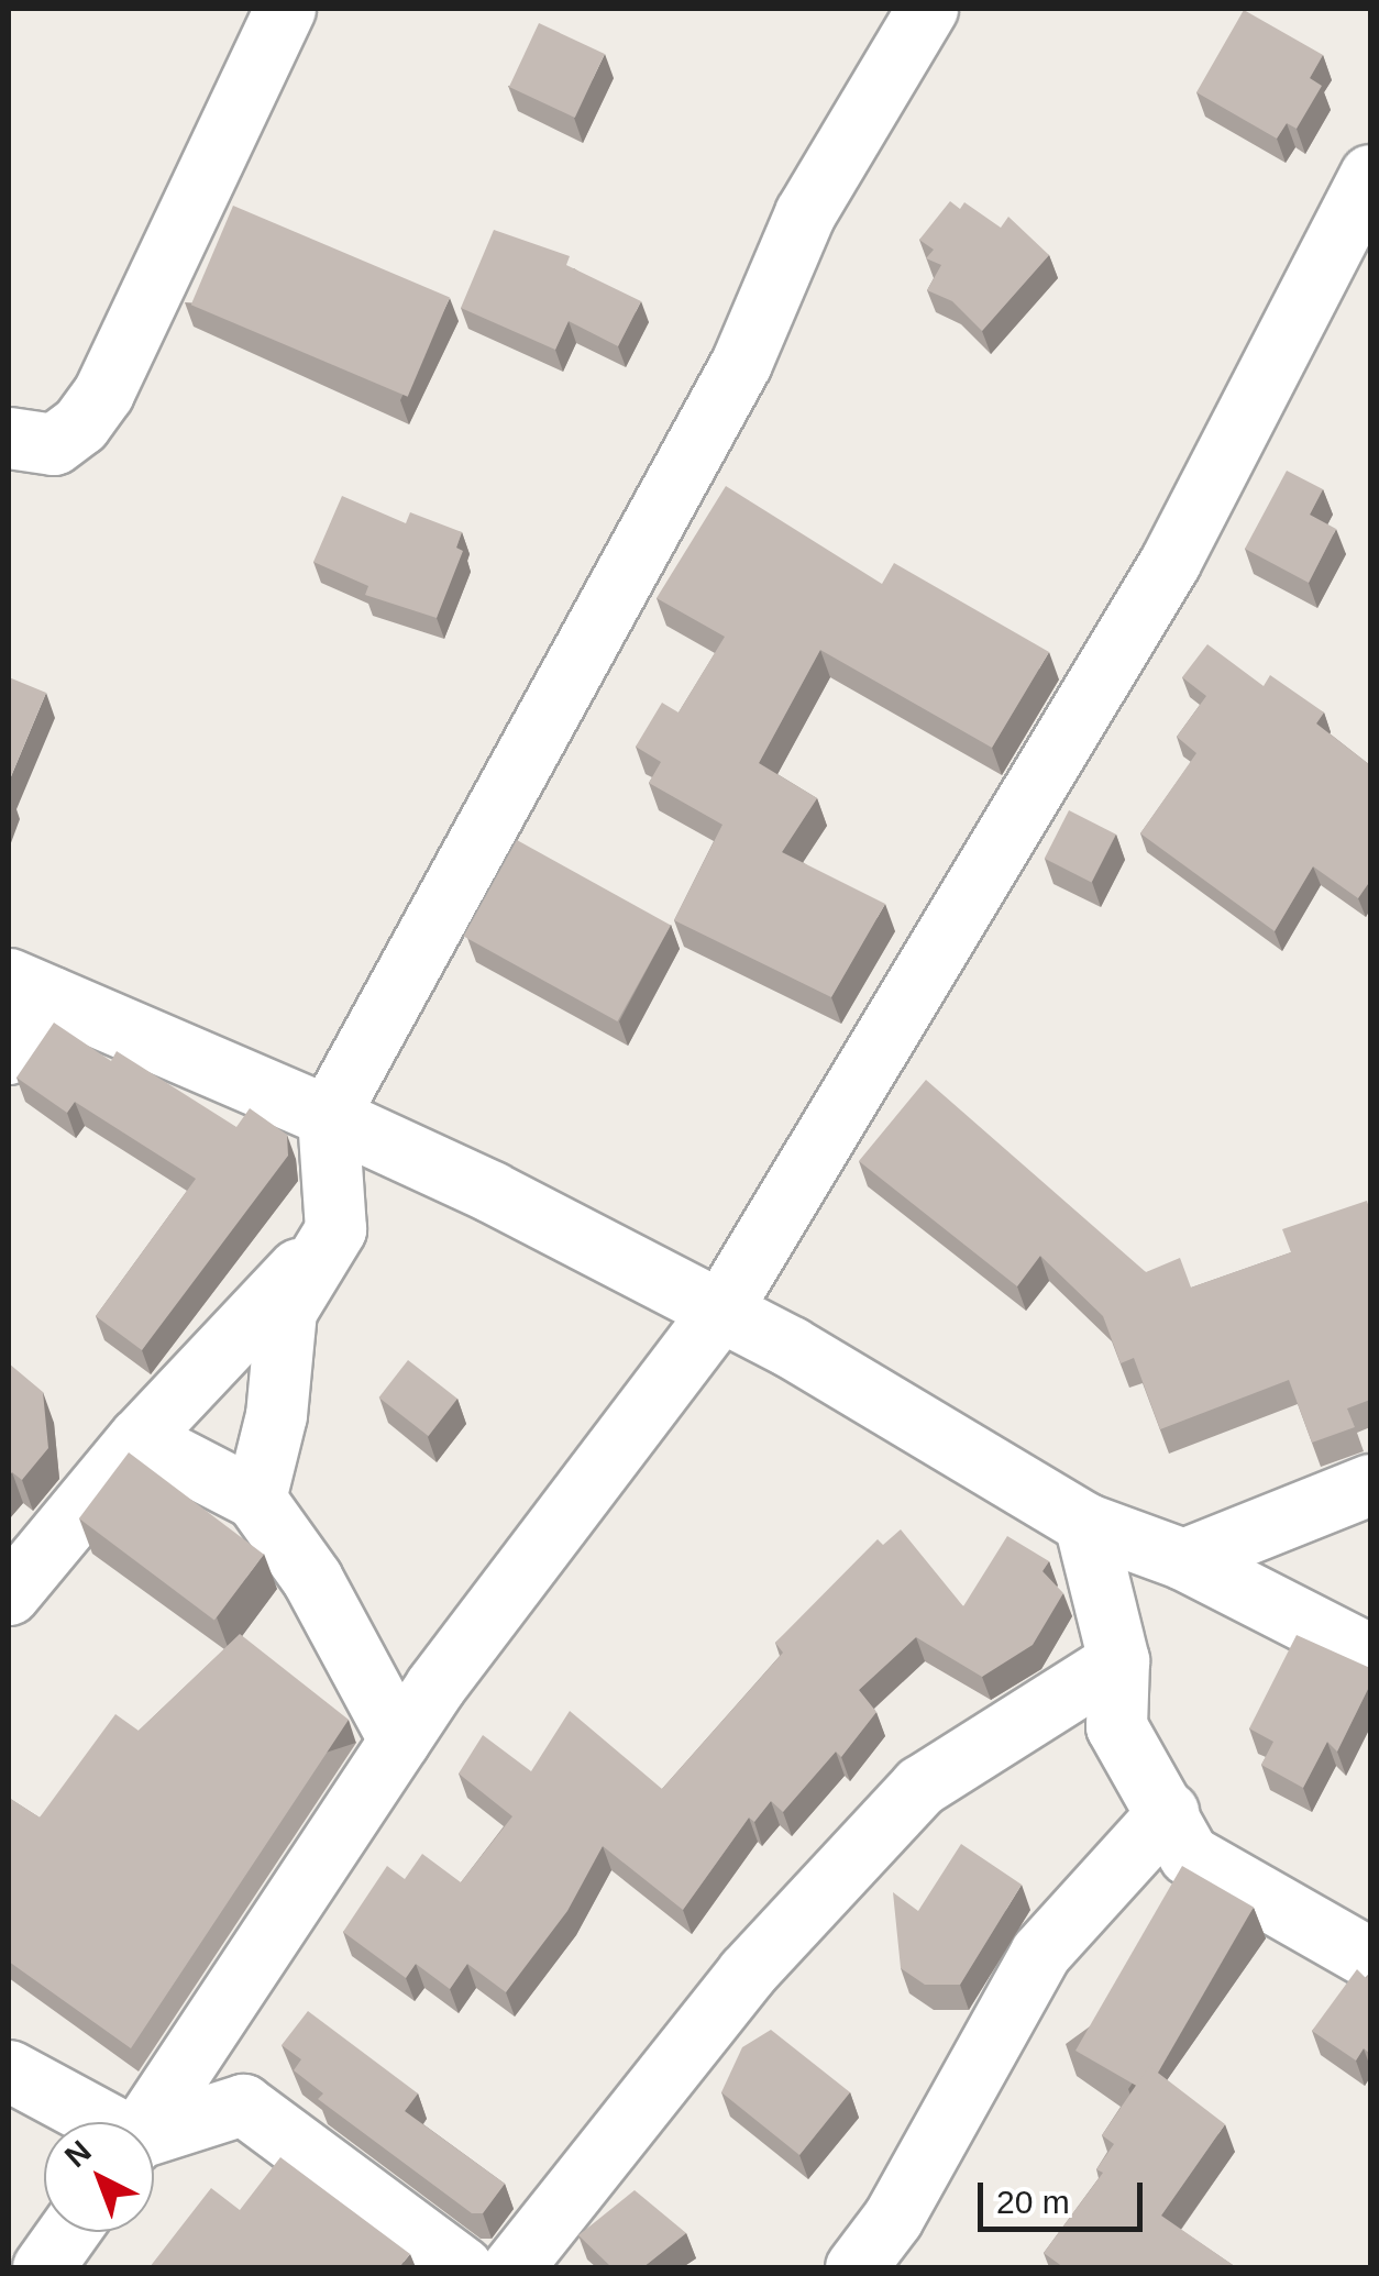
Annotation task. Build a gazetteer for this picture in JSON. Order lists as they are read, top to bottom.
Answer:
{
  "scale_bar": "20 m",
  "north": "top left"
}
